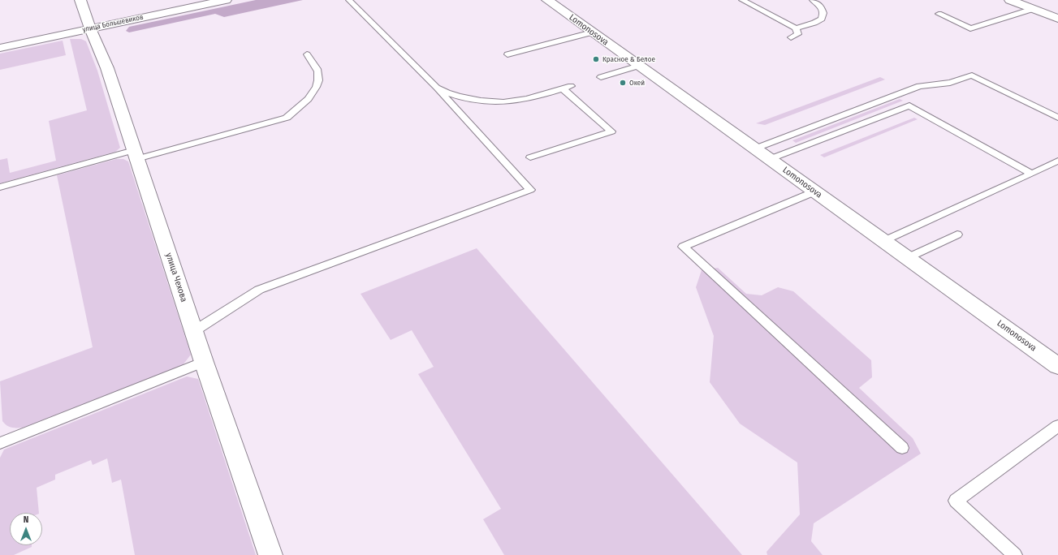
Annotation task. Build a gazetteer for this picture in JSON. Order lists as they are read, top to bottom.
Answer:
{
  "streets": {
    "street": ["улица Большевиков", "Lomonosova", "улица Чехова"]
  },
  "crossings": [
    ["улица Большевиков", "улица Чехова"]
  ],
  "places": ["Красное & Белое", "Окей"],
  "north": "top"
}
